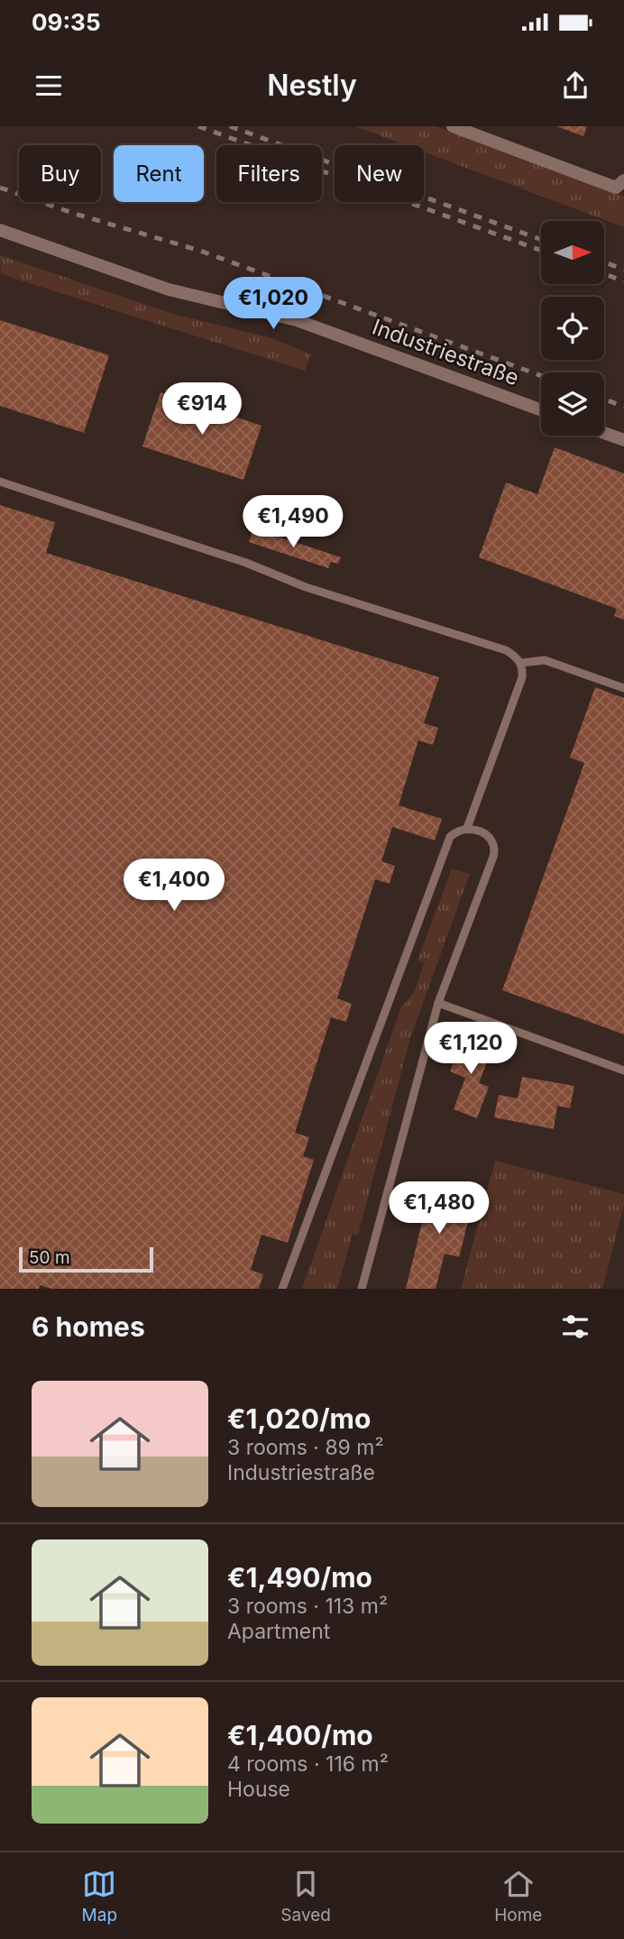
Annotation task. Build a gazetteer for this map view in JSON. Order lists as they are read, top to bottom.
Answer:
{
  "streets": {
    "street": ["Industriestraße"]
  },
  "scale_bar": "50 m",
  "north": "right",
  "page": {
    "status": "09:35",
    "header": "Nestly",
    "chip": [
      "Buy",
      "Rent",
      "Filters",
      "New"
    ],
    "price": [
      "€1,020",
      "€914",
      "€1,490",
      "€1,400",
      "€1,120",
      "€1,480"
    ],
    "scale": "50 m",
    "heading": "6 homes",
    "list": [
      {
        "name": "€1,020/mo",
        "note": "3 rooms · 89 m² · Industriestraße"
      },
      {
        "name": "€1,490/mo",
        "note": "3 rooms · 113 m² · Apartment"
      },
      {
        "name": "€1,400/mo",
        "note": "4 rooms · 116 m² · House"
      }
    ],
    "tabs": ["Map", "Saved", "Home"]
  }
}
